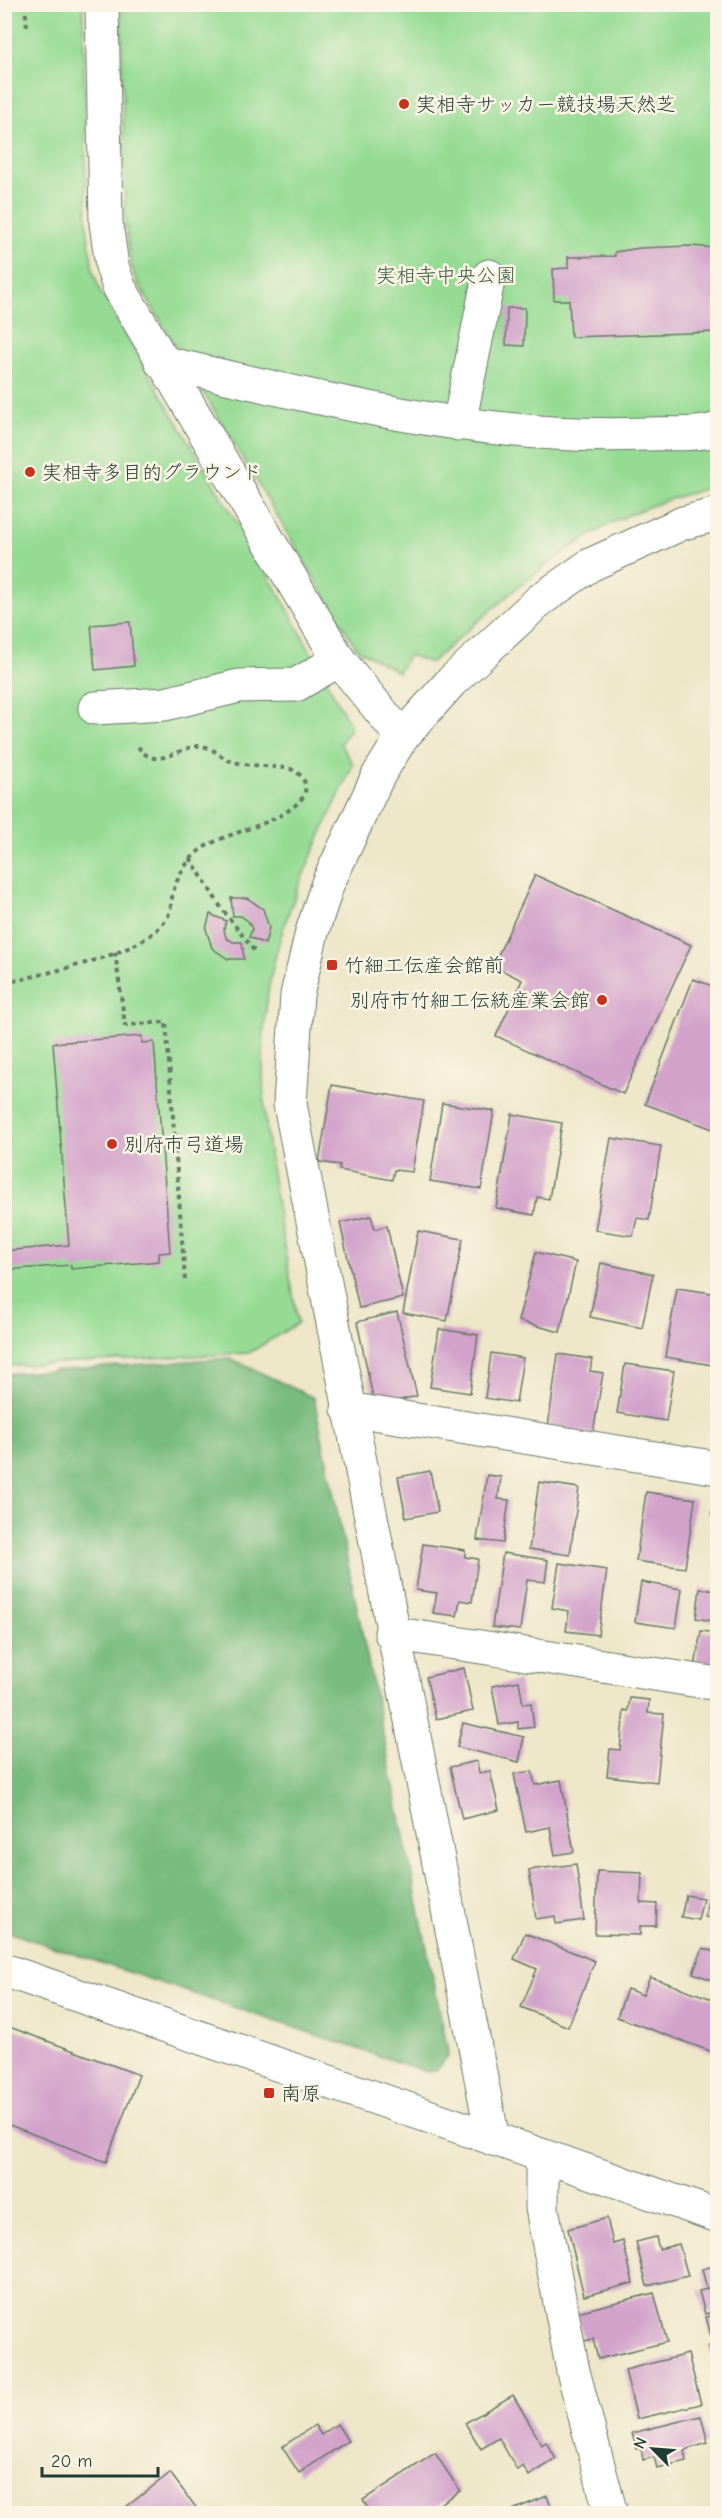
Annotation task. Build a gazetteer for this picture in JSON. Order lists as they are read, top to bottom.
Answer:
{
  "parks": ["実相寺中央公園"],
  "places": {
    "other": [
      "実相寺サッカー競技場天然芝",
      "実相寺多目的グラウンド",
      "別府市竹細工伝統産業会館",
      "別府市弓道場"
    ],
    "transit": ["竹細工伝産会館前", "南原"]
  },
  "scale_bar": "20 m",
  "north": "top left"
}
